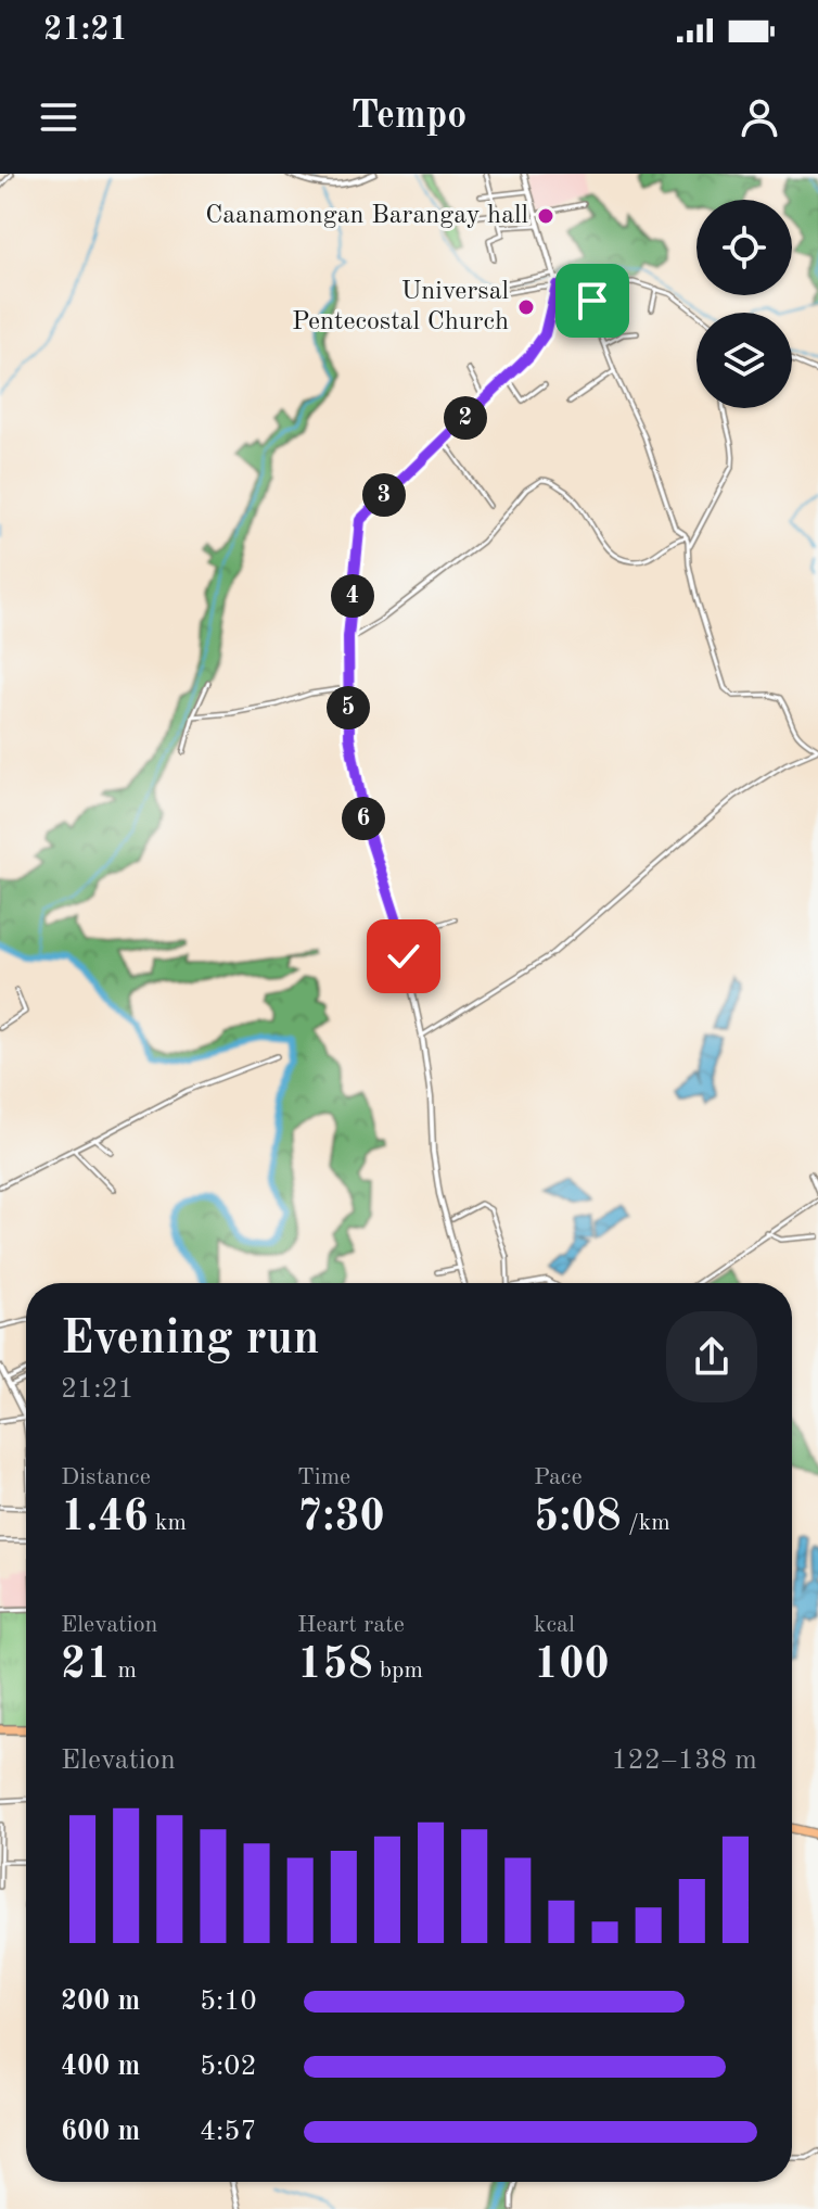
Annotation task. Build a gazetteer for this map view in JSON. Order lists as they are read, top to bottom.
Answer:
{
  "places": ["Caanamongan Barangay hall", "Universal Pentecostal Church"],
  "page": {
    "status": "21:21",
    "header": "Tempo",
    "pins": [
      "2",
      "3",
      "4",
      "5",
      "6"
    ],
    "heading": ["Evening run", "21:21"],
    "stats": [
      ["Distance", "1.46 km"],
      ["Time", "7:30"],
      ["Pace", "5:08 /km"],
      ["Elevation", "21 m"],
      ["Heart rate", "158 bpm"],
      ["kcal", "100"]
    ],
    "chart": ["Elevation", "122–138 m"],
    "list": [
      {
        "name": "200 m",
        "note": "5:10"
      },
      {
        "name": "400 m",
        "note": "5:02"
      },
      {
        "name": "600 m",
        "note": "4:57"
      }
    ]
  }
}
